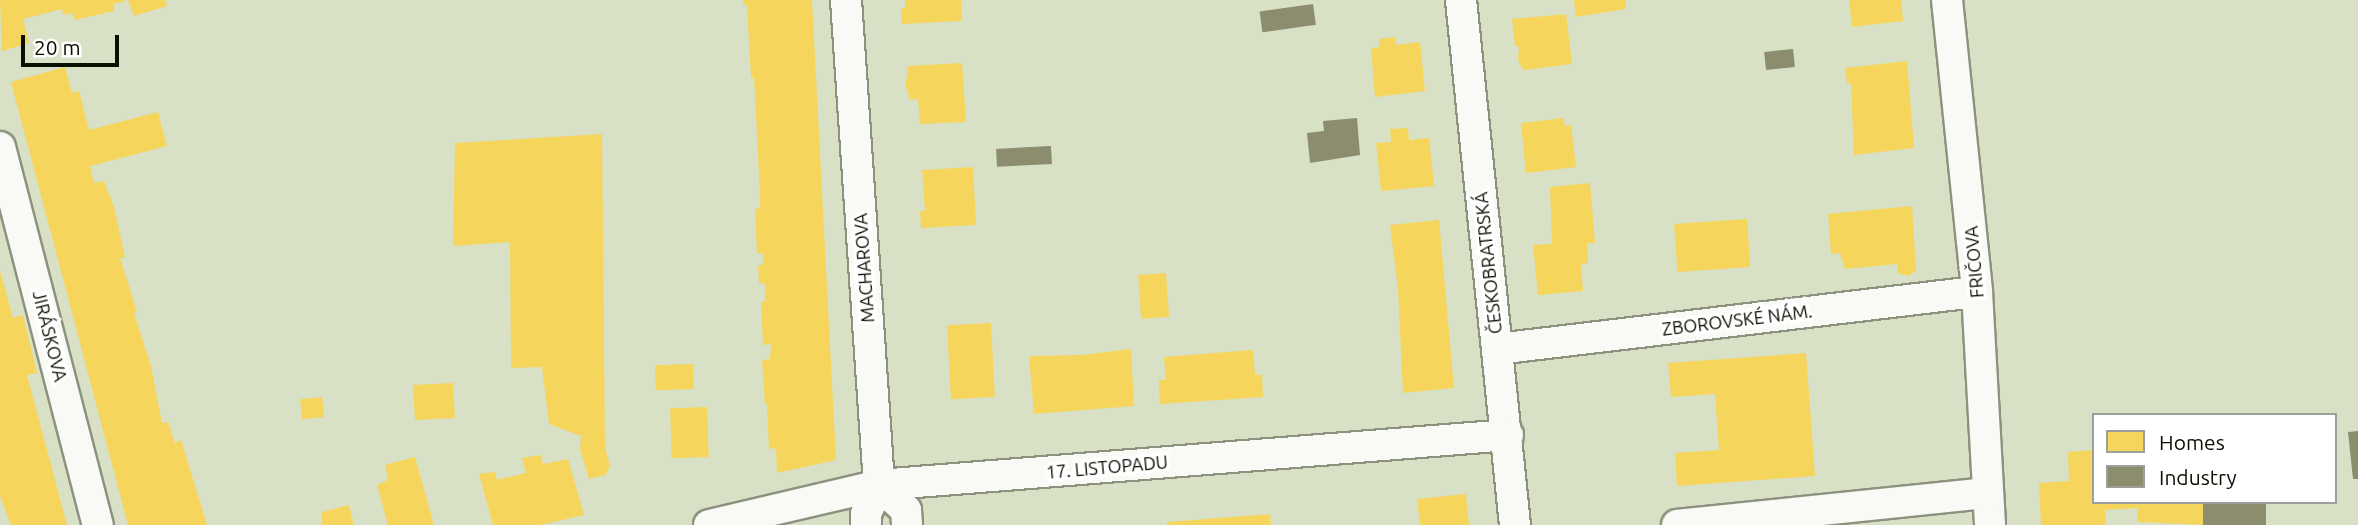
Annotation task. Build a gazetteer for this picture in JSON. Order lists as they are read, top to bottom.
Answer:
{
  "streets": {
    "street": [
      "FRIČOVA",
      "ČESKOBRATRSKÁ",
      "MACHAROVA",
      "ZBOROVSKÉ NÁM.",
      "JIRÁSKOVA",
      "17. LISTOPADU"
    ]
  },
  "crossings": [
    ["FRIČOVA", "ZBOROVSKÉ NÁM."],
    ["ČESKOBRATRSKÁ", "ZBOROVSKÉ NÁM."],
    ["ČESKOBRATRSKÁ", "17. LISTOPADU"],
    ["MACHAROVA", "17. LISTOPADU"]
  ],
  "legend": ["Homes", "Industry"],
  "scale_bar": "20 m"
}
